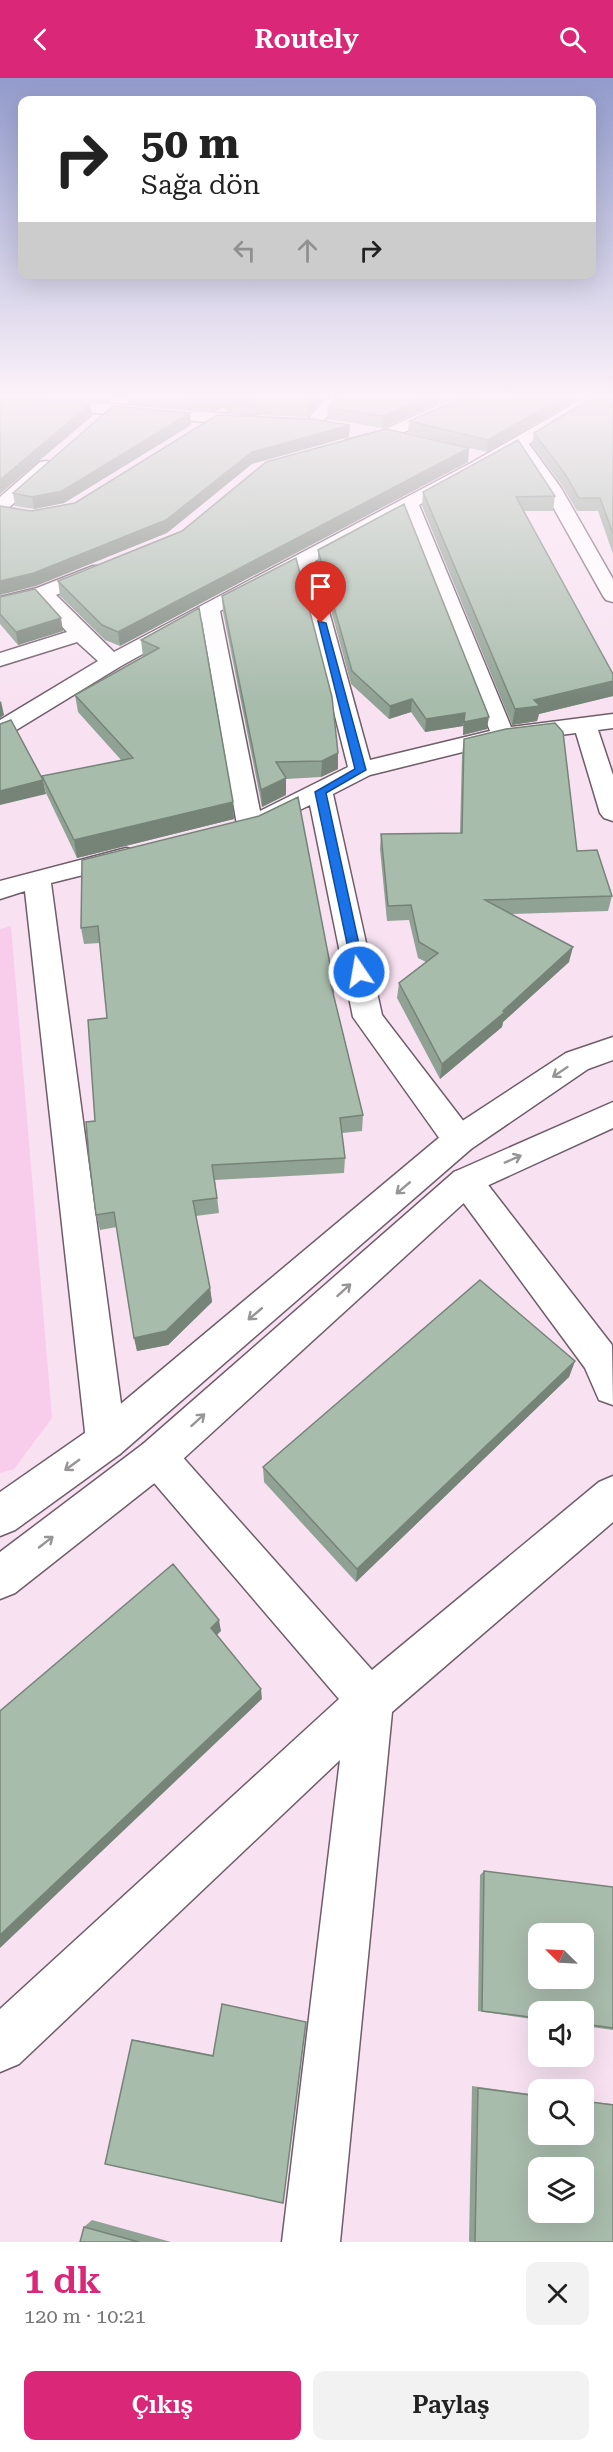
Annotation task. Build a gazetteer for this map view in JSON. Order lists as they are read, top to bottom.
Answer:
{
  "north": "top left",
  "page": {
    "header": "Routely",
    "turn": ["50 m", "Sağa dön"],
    "heading": ["1 dk", "120 m · 10:21"],
    "buttons": ["Çıkış", "Paylaş"]
  }
}
